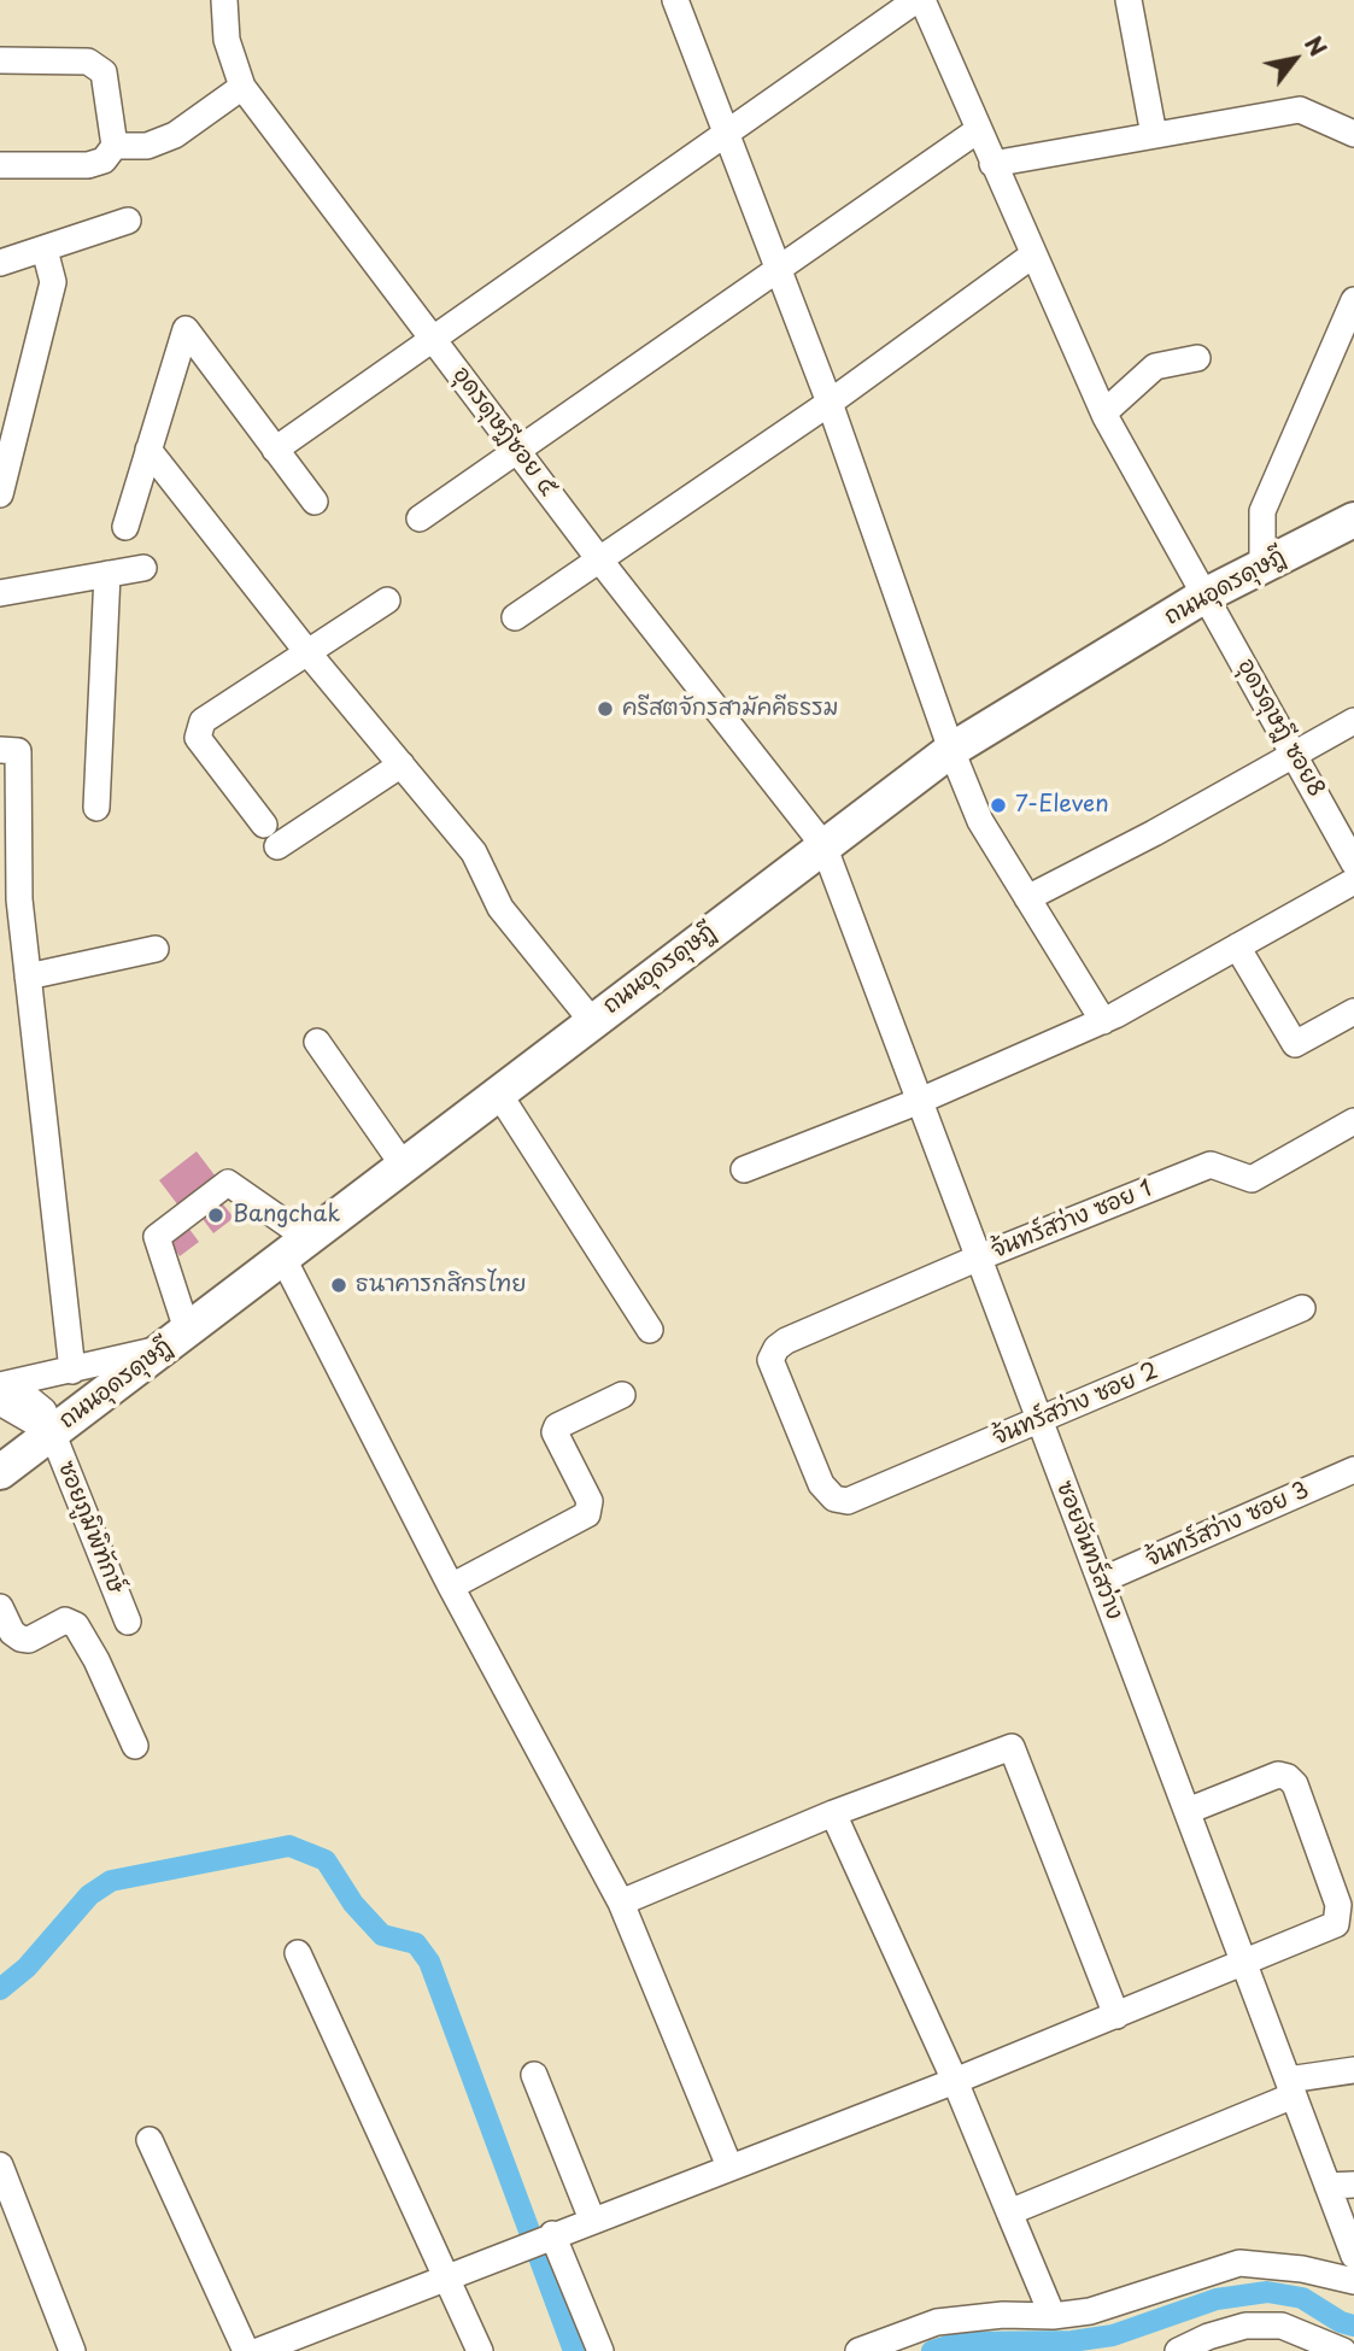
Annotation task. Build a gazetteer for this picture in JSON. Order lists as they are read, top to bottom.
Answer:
{
  "streets": {
    "main road": ["ถนนอุดรดุษฎี"],
    "street": [
      "อุดรดุษฎีซอย ๕",
      "อุดรดุษฎี ซอย8",
      "จ้นทร์สว่าง ซอย 1",
      "จ้นทร์สว่าง ซอย 2",
      "จ้นทร์สว่าง ซอย 3",
      "ซอยภูมิพิทักษ์",
      "ซอยจันทร์สว่าง"
    ]
  },
  "crossings": [
    ["อุดรดุษฎีซอย ๕", "ถนนอุดรดุษฎี"],
    ["อุดรดุษฎีซอย ๕", "ซอยจันทร์สว่าง"],
    ["ถนนอุดรดุษฎี", "อุดรดุษฎี ซอย8"],
    ["ถนนอุดรดุษฎี", "ซอยภูมิพิทักษ์"],
    ["ถนนอุดรดุษฎี", "ซอยจันทร์สว่าง"],
    ["จ้นทร์สว่าง ซอย 1", "จ้นทร์สว่าง ซอย 2"],
    ["จ้นทร์สว่าง ซอย 1", "ซอยจันทร์สว่าง"],
    ["จ้นทร์สว่าง ซอย 2", "ซอยจันทร์สว่าง"],
    ["จ้นทร์สว่าง ซอย 3", "ซอยจันทร์สว่าง"]
  ],
  "places": [
    "ครีสตจักรสามัคคีธรรม",
    "7-Eleven",
    "Bangchak",
    "ธนาคารกสิกรไทย"
  ],
  "north": "top right"
}
